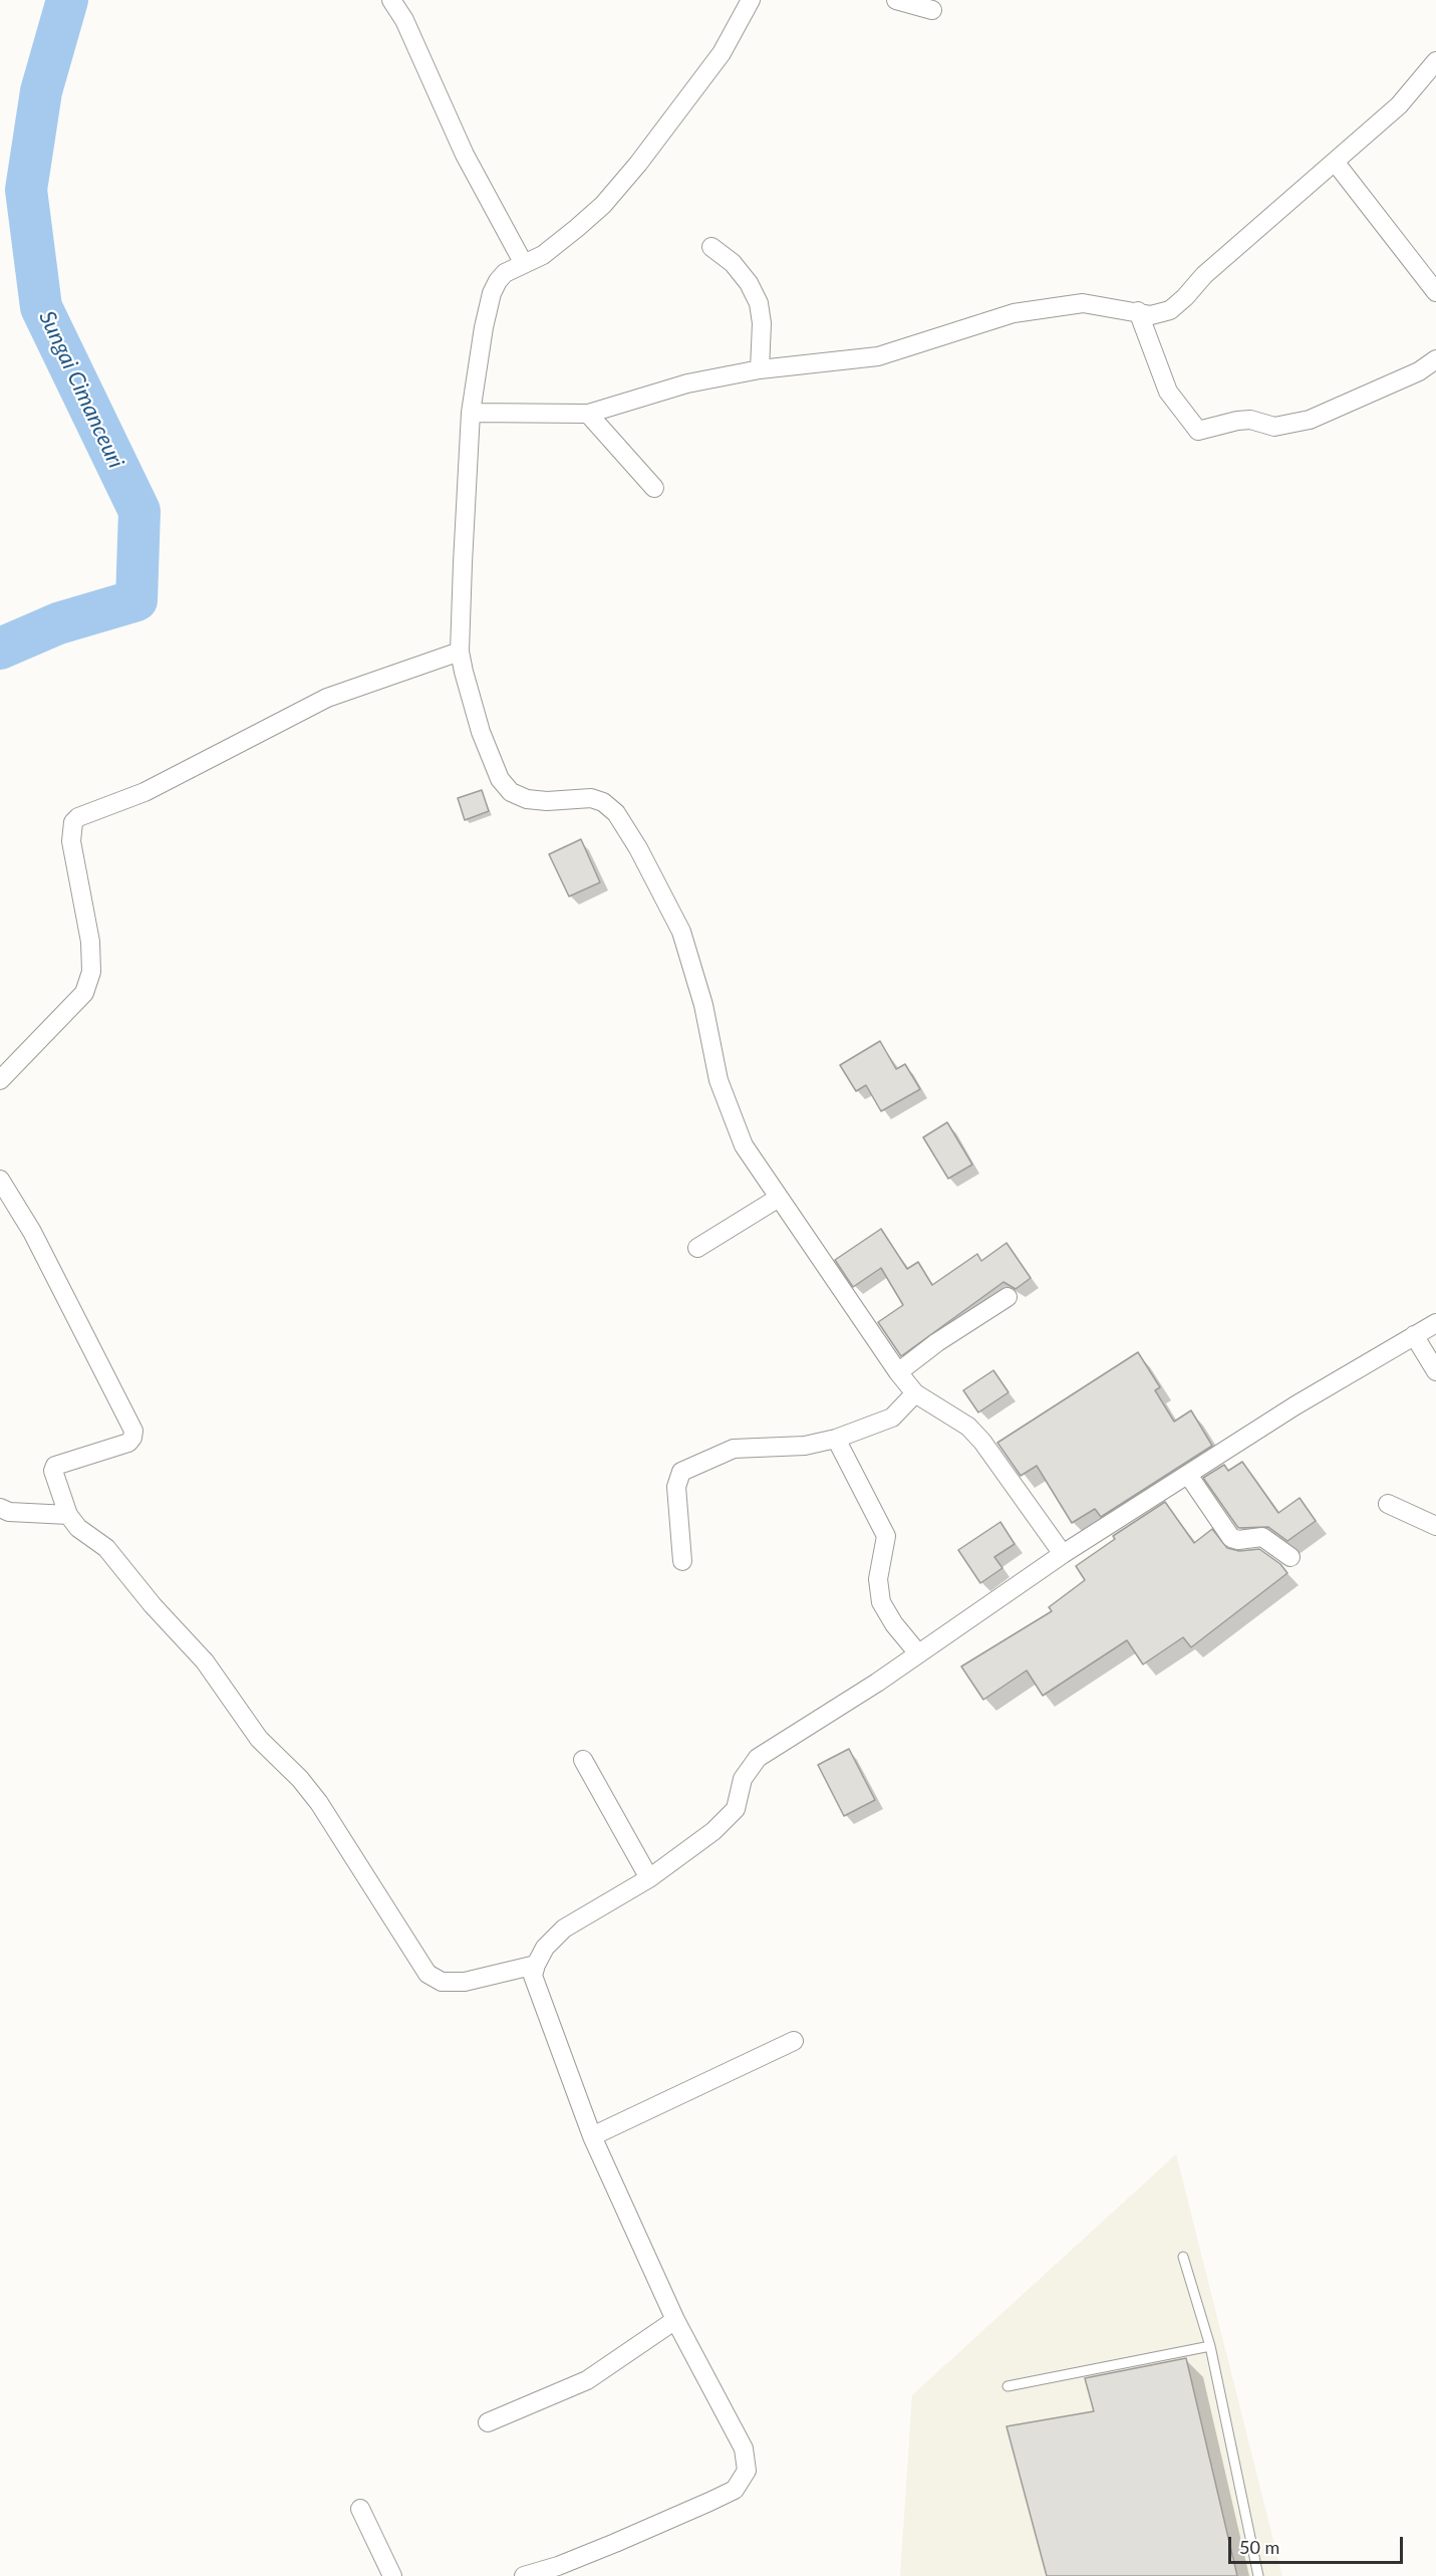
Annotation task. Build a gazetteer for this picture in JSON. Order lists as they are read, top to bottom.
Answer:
{
  "water": ["Sungai Cimanceuri"],
  "scale_bar": "50 m"
}
